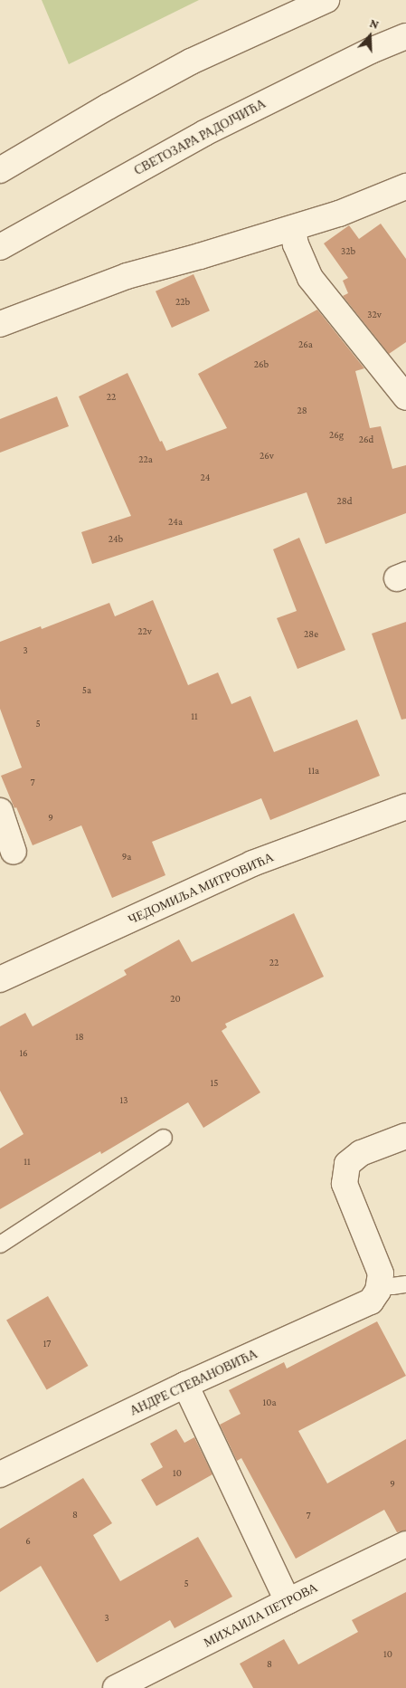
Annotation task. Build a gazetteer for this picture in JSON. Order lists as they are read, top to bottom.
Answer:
{
  "streets": {
    "street": [
      "СВЕТОЗАРА РАДОЈЧИЋА",
      "ЧЕДОМИЉА МИТРОВИЋА",
      "АНДРЕ СТЕВАНОВИЋА",
      "МИХАИЛА ПЕТРОВА"
    ]
  },
  "house_numbers": [
    "32b",
    "22b",
    "32v",
    "26a",
    "26b",
    "22",
    "28",
    "26g",
    "26d",
    "26v",
    "22a",
    "24",
    "28d",
    "24a",
    "24b",
    "22v",
    "28e",
    "3",
    "5a",
    "11",
    "5",
    "11a",
    "7",
    "9",
    "9a",
    "22",
    "20",
    "18",
    "16",
    "15",
    "13",
    "11",
    "17",
    "10a",
    "10",
    "9",
    "8",
    "7",
    "6",
    "5",
    "3",
    "10",
    "8"
  ],
  "north": "top"
}
